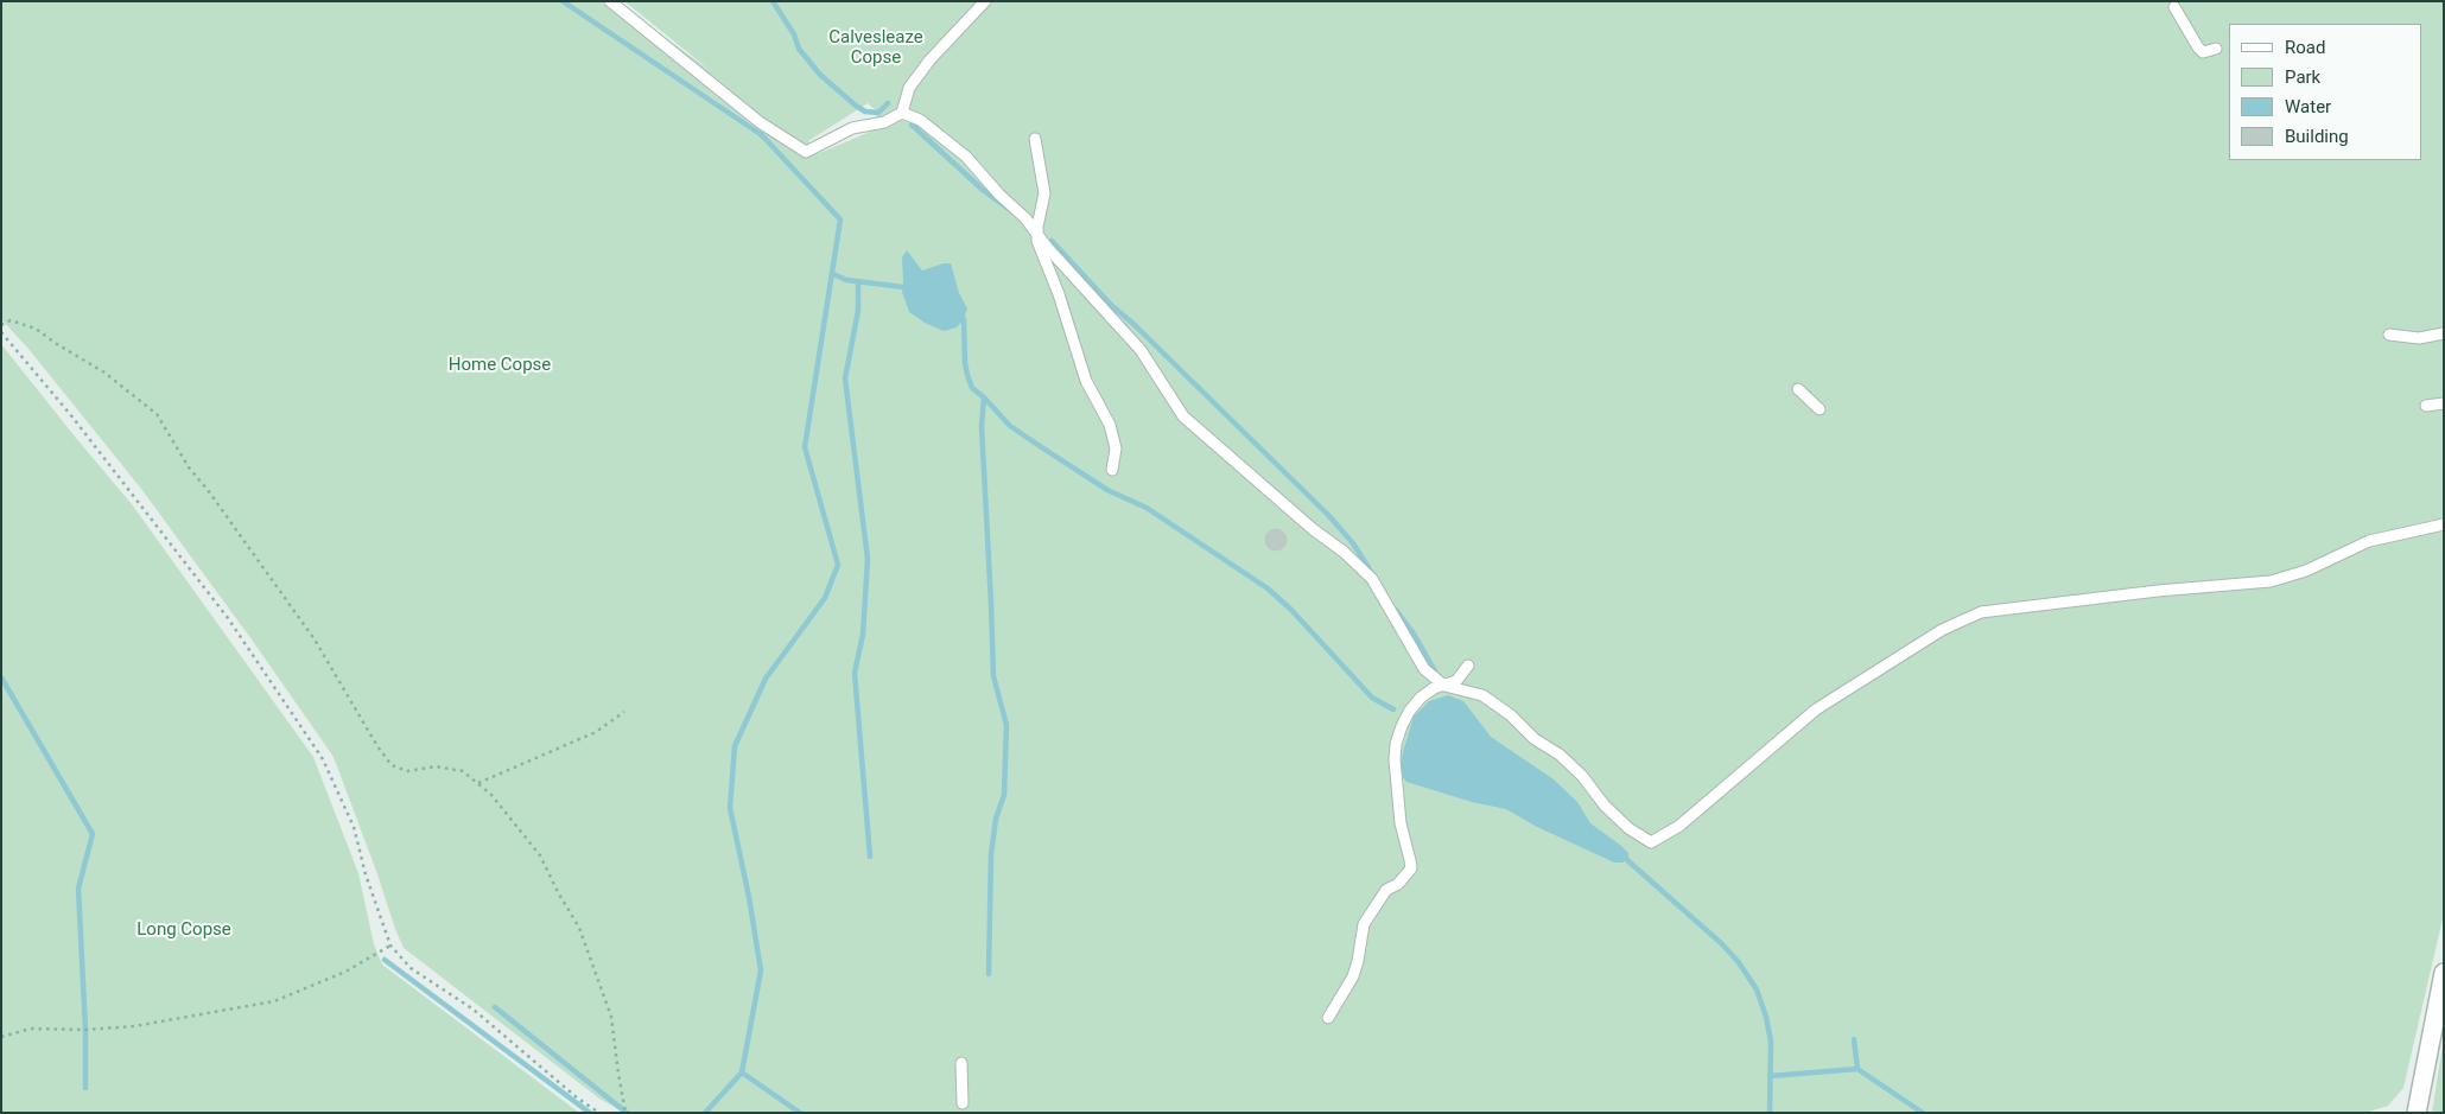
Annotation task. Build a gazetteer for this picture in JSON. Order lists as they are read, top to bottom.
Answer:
{
  "parks": ["Calvesleaze Copse", "Home Copse", "Long Copse"],
  "legend": [
    "Road",
    "Park",
    "Water",
    "Building"
  ]
}
